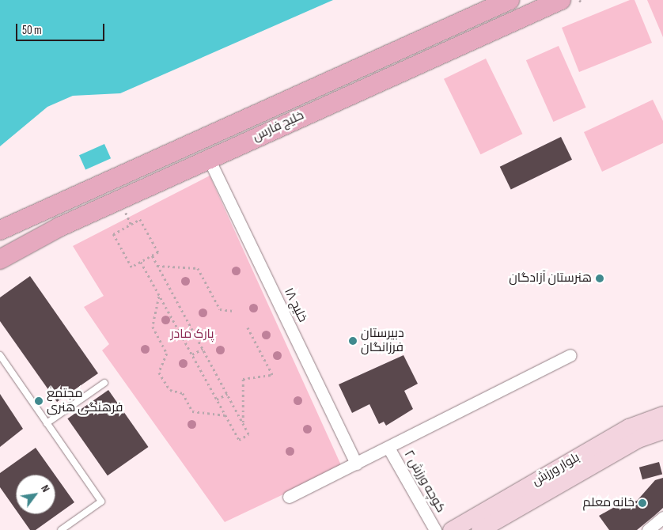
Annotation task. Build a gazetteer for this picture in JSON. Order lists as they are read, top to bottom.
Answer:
{
  "streets": {
    "main road": ["خلیج فارس"],
    "street": ["خلیج ۱۸", "بلوار ورزش", "کوچه ورزش ۲"]
  },
  "crossings": [
    ["خلیج فارس", "خلیج ۱۸"]
  ],
  "parks": ["پارک مادر"],
  "places": [
    "هنرستان آزادگان",
    "دبیرستان فرزانگان",
    "مجتمع فرهنگی هنری",
    "خانه معلم"
  ],
  "scale_bar": "50 m",
  "north": "top right"
}
